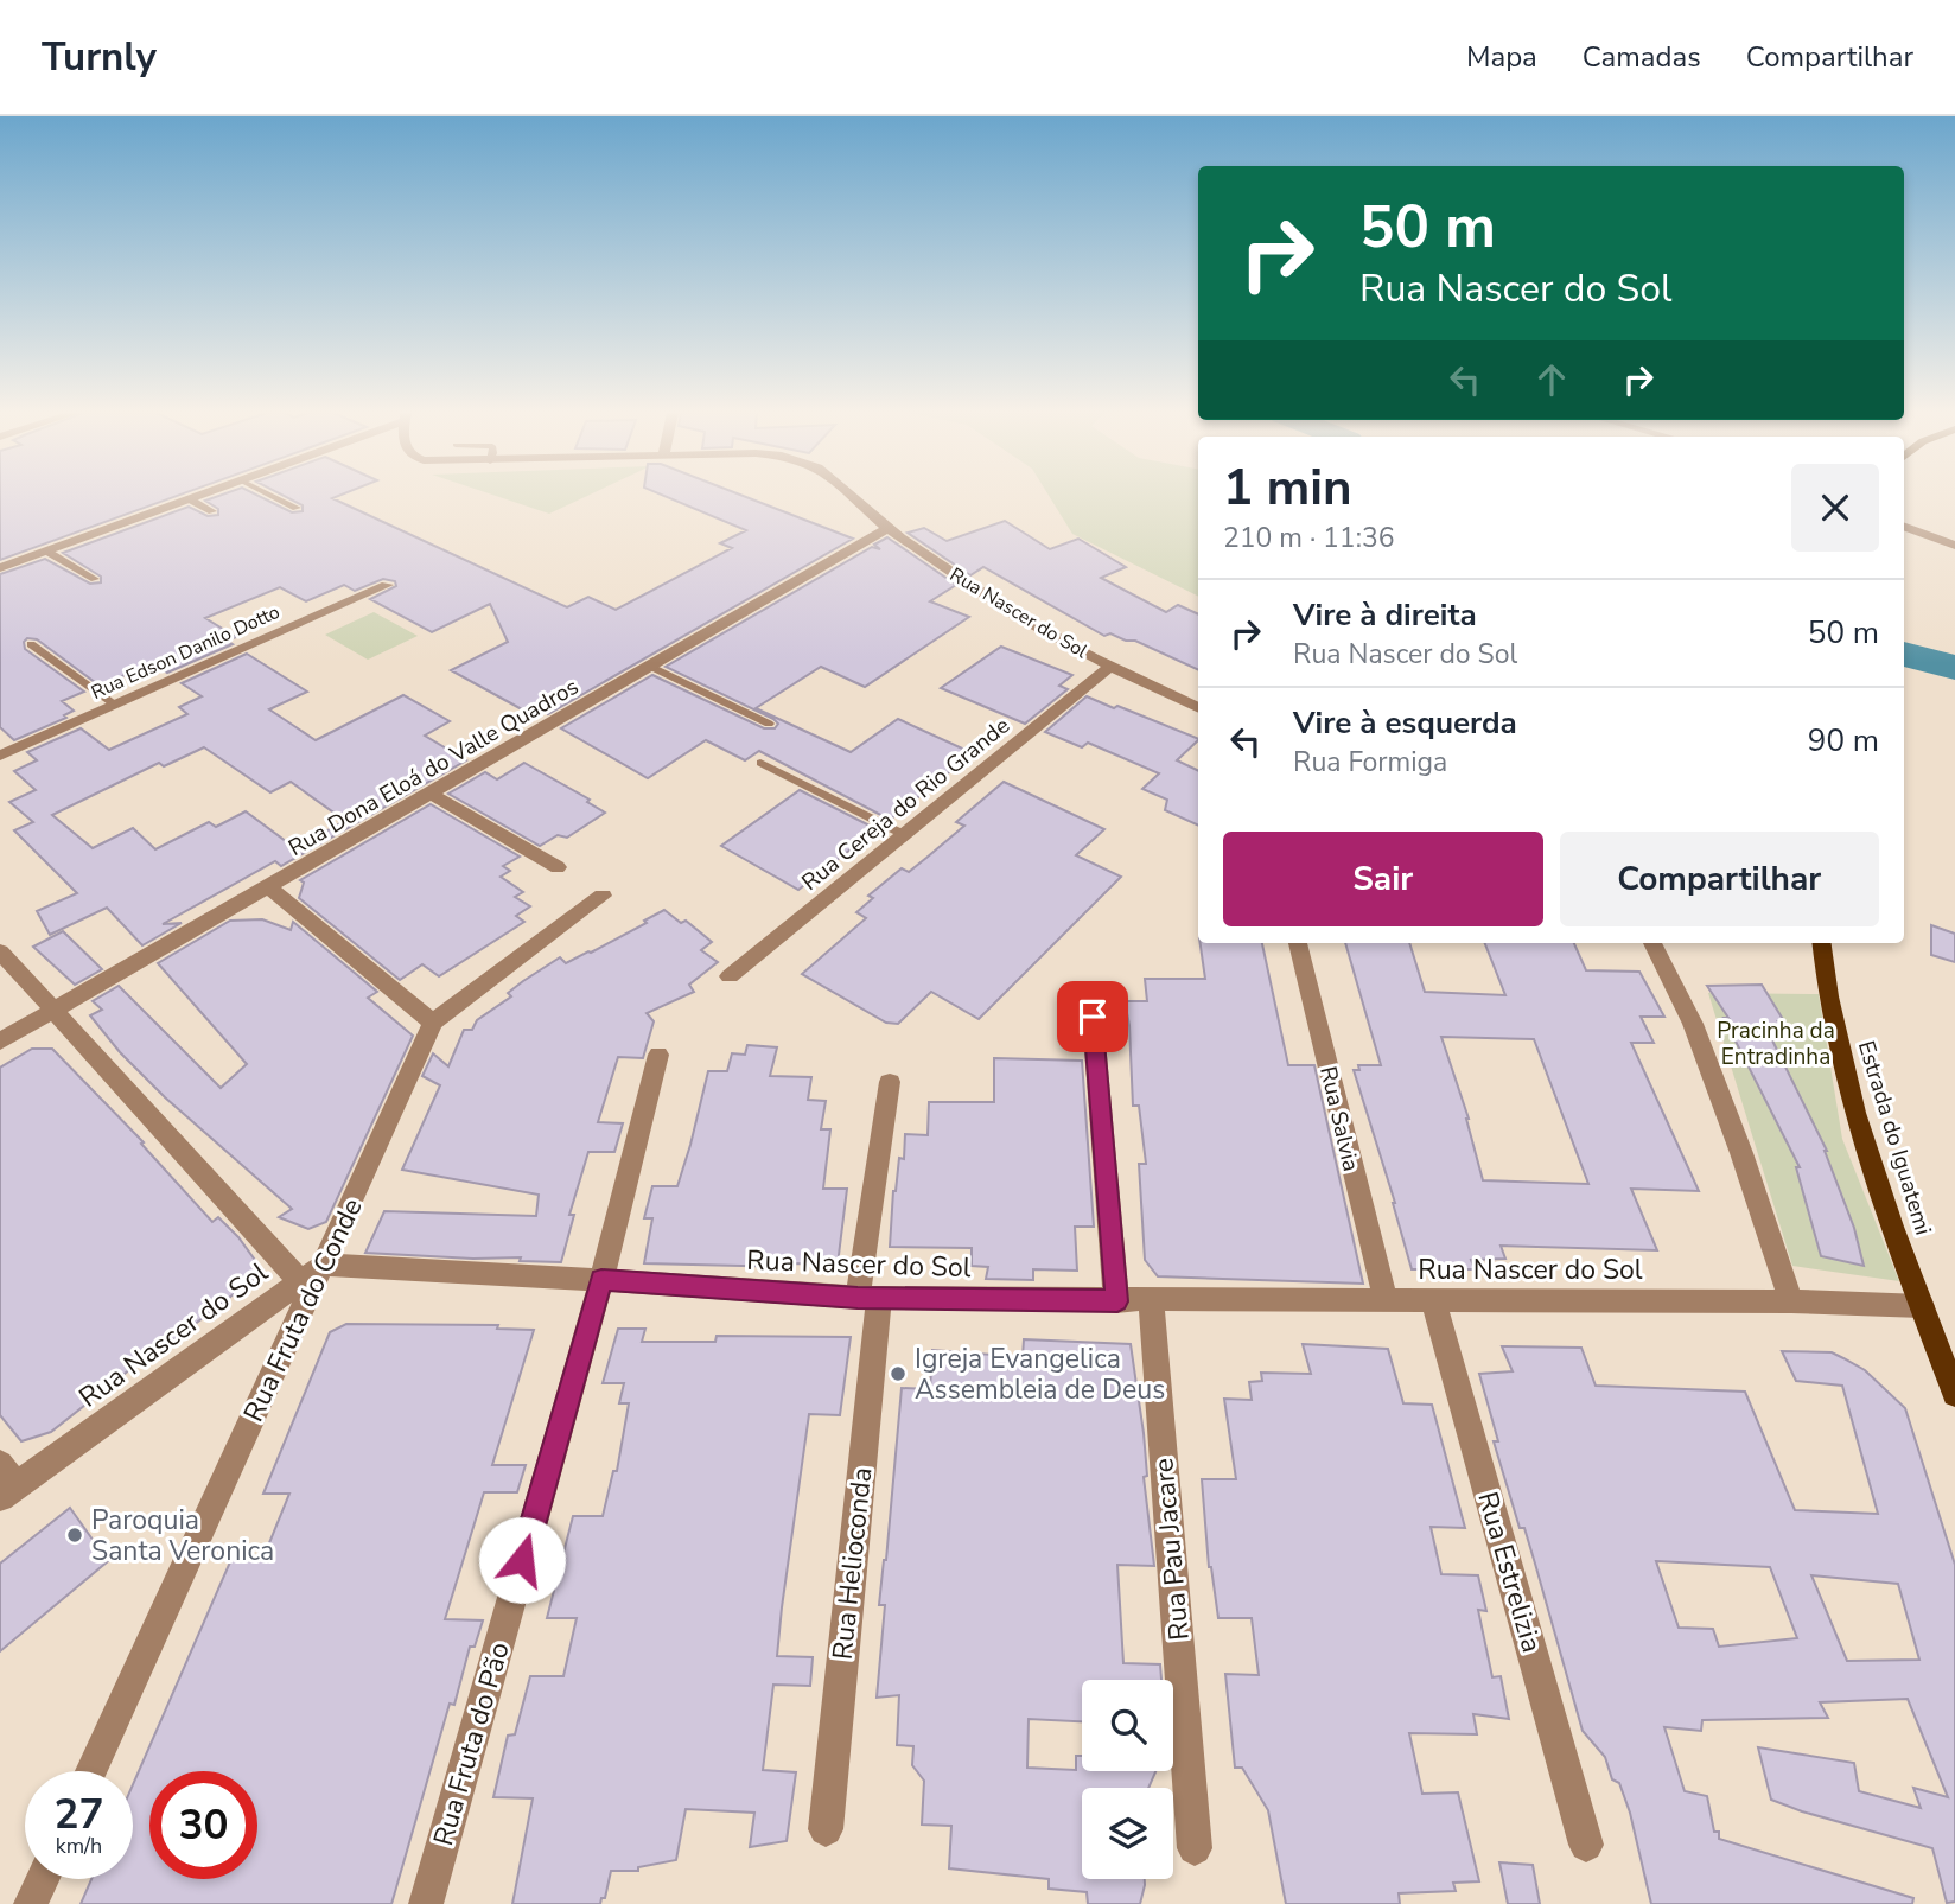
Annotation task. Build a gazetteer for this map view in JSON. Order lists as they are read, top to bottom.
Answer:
{
  "streets": {
    "main road": ["Estrada do Iguatemi"],
    "street": [
      "Rua Nascer do Sol",
      "Rua Edson Danilo Dotto",
      "Rua Dona Eloá do Valle Quadros",
      "Rua Cereja do Rio Grande",
      "Rua Salvia",
      "Rua Fruta do Conde",
      "Rua Pau Jacare",
      "Rua Helioconda",
      "Rua Estrelizia",
      "Rua Fruta do Pão"
    ]
  },
  "crossings": [
    ["Rua Nascer do Sol", "Rua Dona Eloá do Valle Quadros"],
    ["Rua Nascer do Sol", "Rua Cereja do Rio Grande"],
    ["Rua Nascer do Sol", "Rua Salvia"],
    ["Rua Nascer do Sol", "Estrada do Iguatemi"],
    ["Rua Nascer do Sol", "Rua Fruta do Conde"],
    ["Rua Nascer do Sol", "Rua Pau Jacare"],
    ["Rua Nascer do Sol", "Rua Helioconda"],
    ["Rua Nascer do Sol", "Rua Estrelizia"],
    ["Rua Nascer do Sol", "Rua Fruta do Pão"]
  ],
  "parks": ["Pracinha da Entradinha"],
  "places": ["Igreja Evangelica Assembleia de Deus", "Paroquia Santa Veronica"],
  "page": {
    "header": "Turnly",
    "nav": ["Mapa", "Camadas", "Compartilhar"],
    "turn": ["50 m", "Rua Nascer do Sol"],
    "heading": ["1 min", "210 m · 11:36"],
    "list": [
      {
        "name": "Vire à direita",
        "note": "Rua Nascer do Sol",
        "value": "50 m"
      },
      {
        "name": "Vire à esquerda",
        "note": "Rua Formiga",
        "value": "90 m"
      }
    ],
    "buttons": ["Sair", "Compartilhar"],
    "speed": "27 km/h",
    "limit": "30"
  }
}
